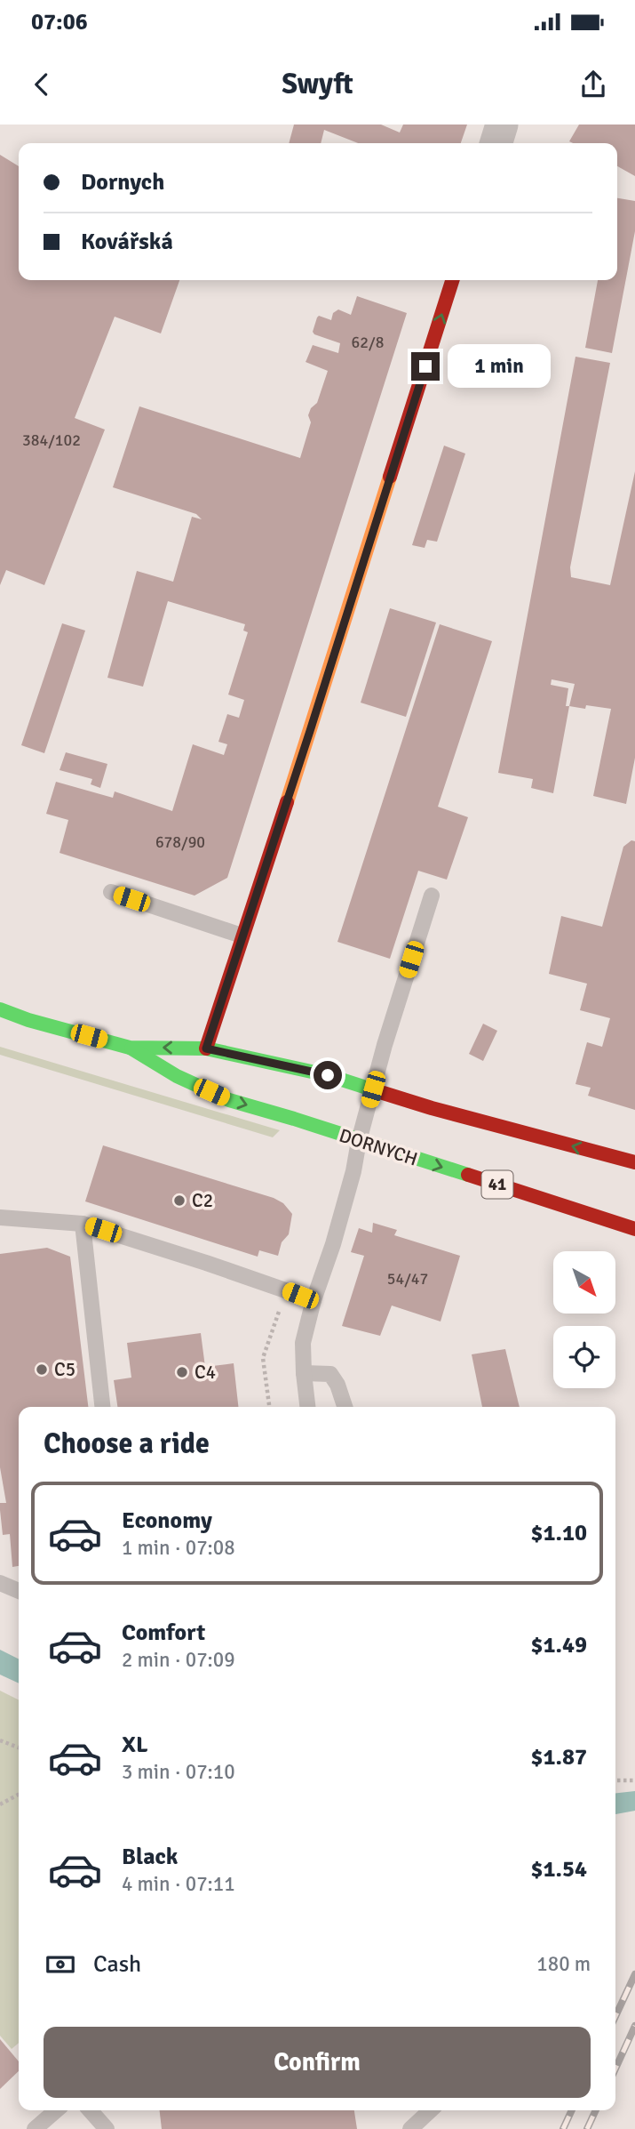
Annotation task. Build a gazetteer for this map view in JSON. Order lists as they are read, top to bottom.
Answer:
{
  "streets": {
    "main road": ["DORNYCH", "41"]
  },
  "places": ["C2", "C5", "C4"],
  "house_numbers": [
    "62/8",
    "384/102",
    "678/90",
    "54/47"
  ],
  "north": "bottom right",
  "page": {
    "status": "07:06",
    "header": "Swyft",
    "banner": ["Dornych", "Kovářská"],
    "bubble": "1 min",
    "heading": "Choose a ride",
    "list": [
      {
        "name": "Economy",
        "note": "1 min · 07:08",
        "value": "$1.10"
      },
      {
        "name": "Comfort",
        "note": "2 min · 07:09",
        "value": "$1.49"
      },
      {
        "name": "XL",
        "note": "3 min · 07:10",
        "value": "$1.87"
      },
      {
        "name": "Black",
        "note": "4 min · 07:11",
        "value": "$1.54"
      }
    ],
    "pay": ["Cash", "180 m"],
    "buttons": "Confirm"
  }
}
